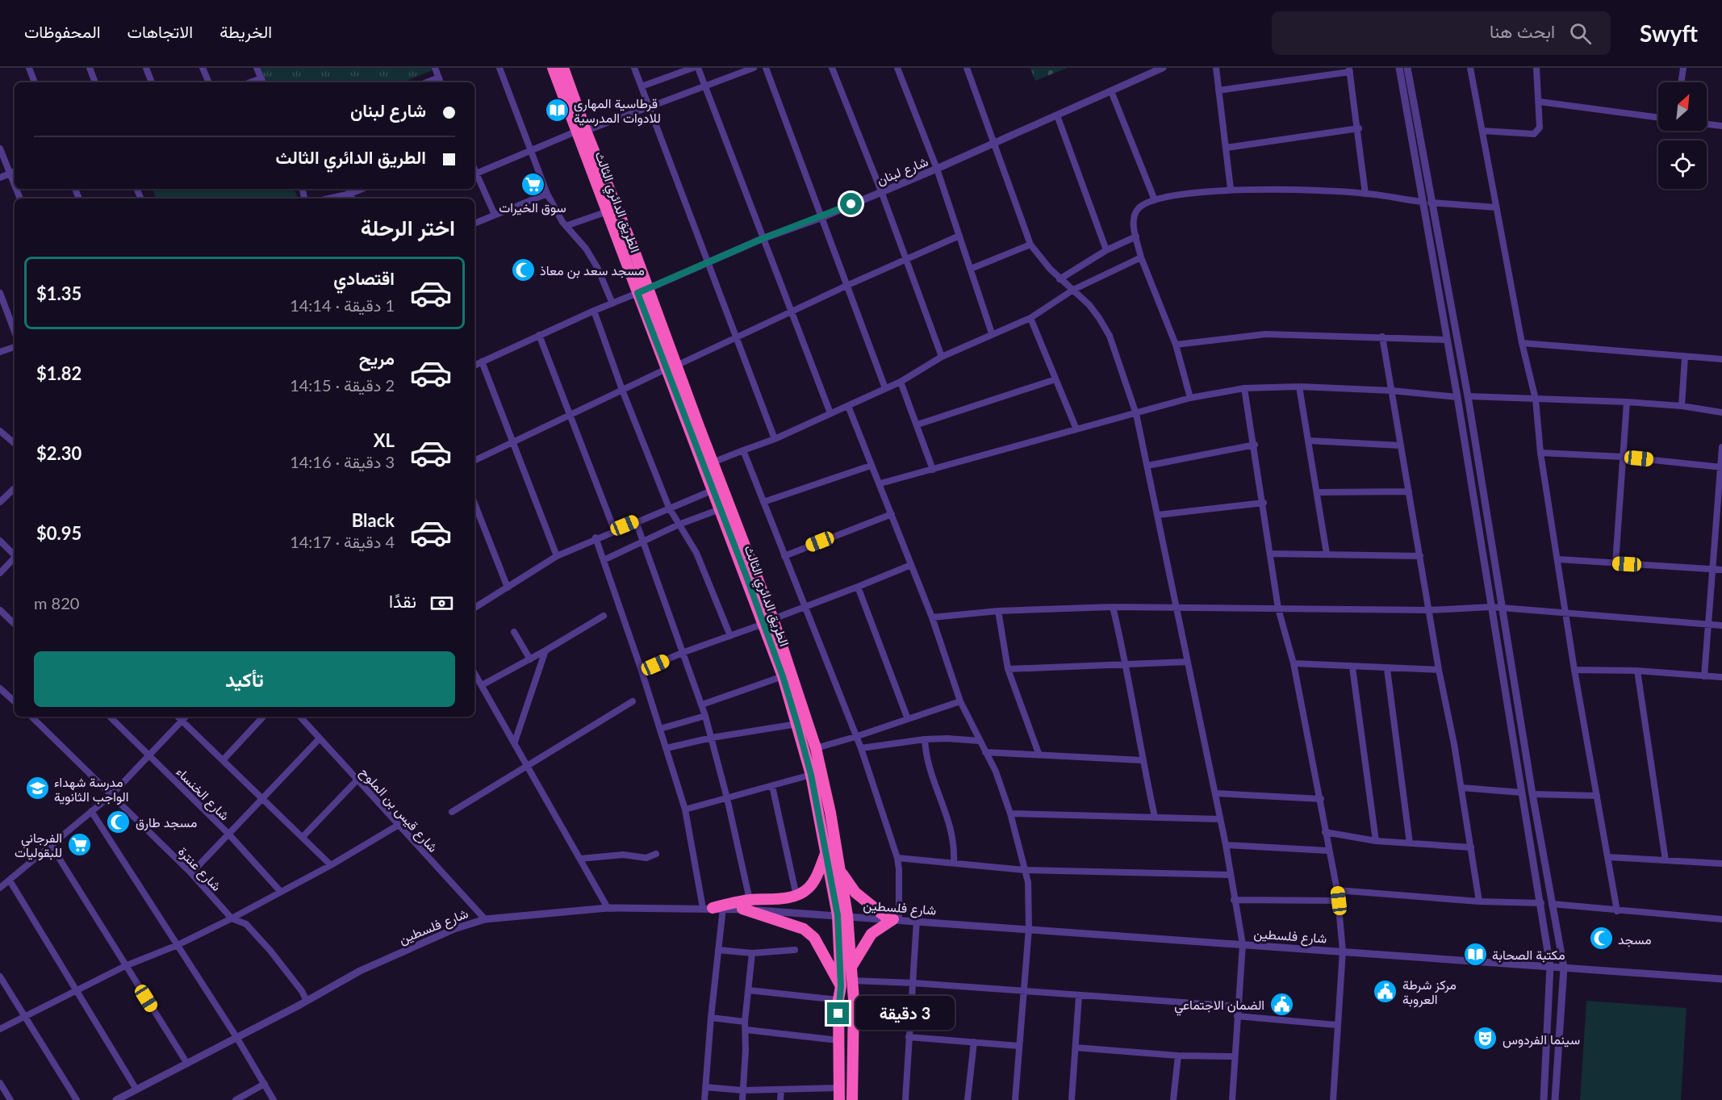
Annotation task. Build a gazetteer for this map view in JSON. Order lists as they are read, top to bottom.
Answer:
{
  "streets": {
    "highway": ["الطريق الدائري الثالث"],
    "street": [
      "شارع لبنان",
      "شارع الخنساء",
      "شارع قيس بن الملوح",
      "شارع عنترة",
      "شارع فلسطين"
    ]
  },
  "crossings": [
    ["شارع لبنان", "الطريق الدائري الثالث"],
    ["الطريق الدائري الثالث", "شارع فلسطين"],
    ["شارع قيس بن الملوح", "شارع فلسطين"],
    ["شارع عنترة", "شارع فلسطين"]
  ],
  "places": {
    "library": ["قرطاسية المهاري للادوات المدرسية", "مكتبة الصحابة"],
    "supermarket": ["سوق الخيرات", "الفرجاني للبقوليات"],
    "mosque": ["مسجد سعد بن معاذ", "مسجد طارق", "مسجد"],
    "school or university": ["مدرسة شهداء الواجب الثانوية"],
    "public building": ["مركز شرطة العروبة", "الضمان الاجتماعي"],
    "theatre": ["سينما الفردوس"]
  },
  "north": "top right",
  "page": {
    "header": "Swyft",
    "search": "ابحث هنا",
    "nav": ["الخريطة", "الاتجاهات", "المحفوظات"],
    "banner": ["شارع لبنان", "الطريق الدائري الثالث"],
    "heading": "اختر الرحلة",
    "list": [
      {
        "name": "اقتصادي",
        "note": "1 دقيقة · 14:14",
        "value": "$1.35"
      },
      {
        "name": "مريح",
        "note": "2 دقيقة · 14:15",
        "value": "$1.82"
      },
      {
        "name": "XL",
        "note": "3 دقيقة · 14:16",
        "value": "$2.30"
      },
      {
        "name": "Black",
        "note": "4 دقيقة · 14:17",
        "value": "$0.95"
      }
    ],
    "pay": ["نقدًا", "820 m"],
    "buttons": "تأكيد",
    "bubble": "3 دقيقة"
  }
}
